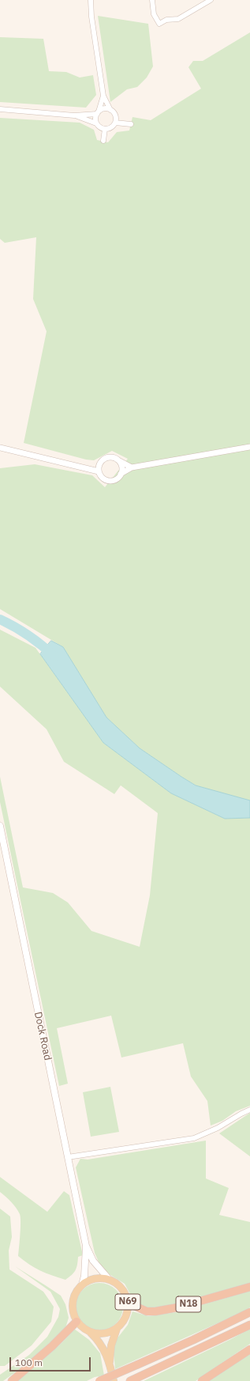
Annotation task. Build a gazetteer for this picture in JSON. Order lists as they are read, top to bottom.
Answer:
{
  "streets": {
    "highway": ["N18"],
    "main road": ["Dock Road", "N69"]
  },
  "crossings": [
    ["Dock Road", "N69"],
    ["Dock Road", "N18"],
    ["N69", "N18"]
  ],
  "scale_bar": "100 m"
}
